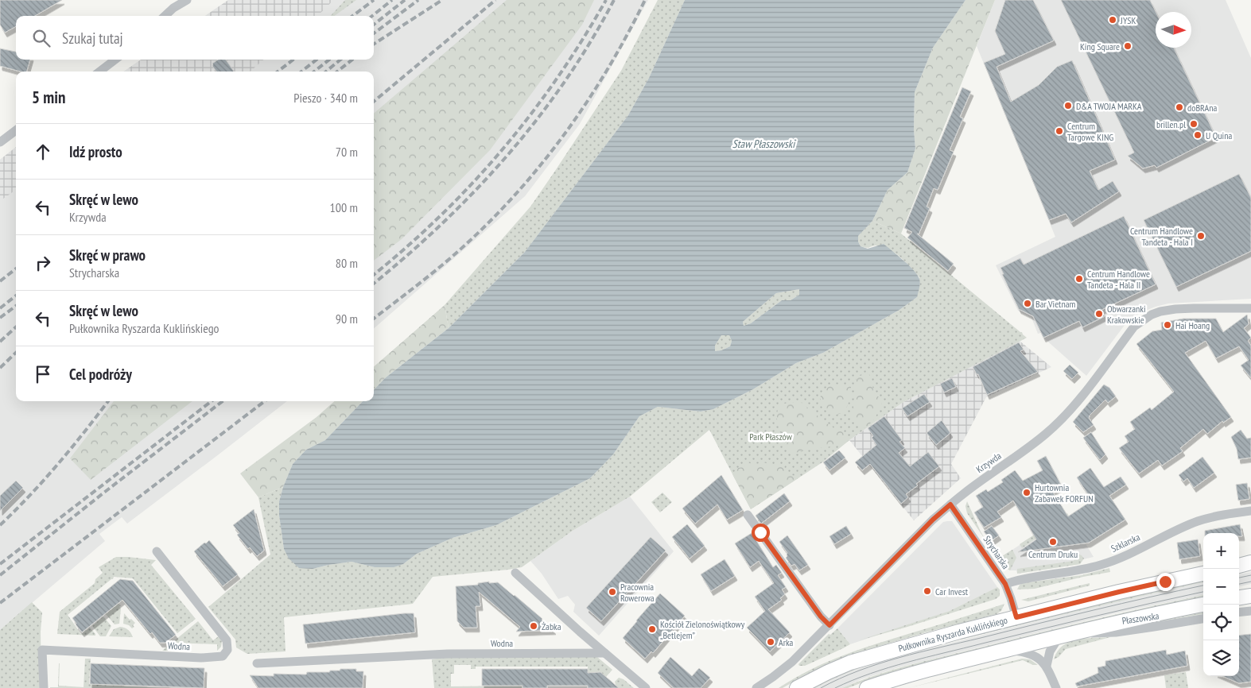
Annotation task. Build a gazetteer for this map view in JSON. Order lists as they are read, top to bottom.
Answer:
{
  "streets": {
    "main road": ["Pułkownika Ryszarda Kuklińskiego"],
    "street": [
      "Krzywda",
      "Szklarska",
      "Strycharska",
      "Płaszowska",
      "Wodna"
    ]
  },
  "crossings": [
    ["Krzywda", "Strycharska"],
    ["Szklarska", "Strycharska"],
    ["Strycharska", "Pułkownika Ryszarda Kuklińskiego"]
  ],
  "water": ["Staw Płaszowski"],
  "parks": ["Park Płaszów"],
  "places": [
    "JYSK",
    "King Square",
    "D&A TWOJA MARKA",
    "doBRAna",
    "brillen.pl",
    "Centrum Targowe KING",
    "U Quina",
    "Centrum Handlowe Tandeta - Hala I",
    "Centrum Handlowe Tandeta - Hala II",
    "Bar Vietnam",
    "Obwarzanki Krakowskie",
    "Hai Hoang",
    "Hurtownia Zabawek FORFUN",
    "Centrum Druku",
    "Car Invest",
    "Pracownia Rowerowa",
    "Żabka",
    "Kościół Zielonoświątkowy „Betlejem”",
    "Arka"
  ],
  "north": "right",
  "page": {
    "search": "Szukaj tutaj",
    "heading": ["5 min", "Pieszo · 340 m"],
    "list": [
      ["Idź prosto", "70 m"],
      ["Skręć w lewo", "Krzywda", "100 m"],
      ["Skręć w prawo", "Strycharska", "80 m"],
      ["Skręć w lewo", "Pułkownika Ryszarda Kuklińskiego", "90 m"],
      "Cel podróży"
    ],
    "map_buttons": ["+", "−"]
  }
}
